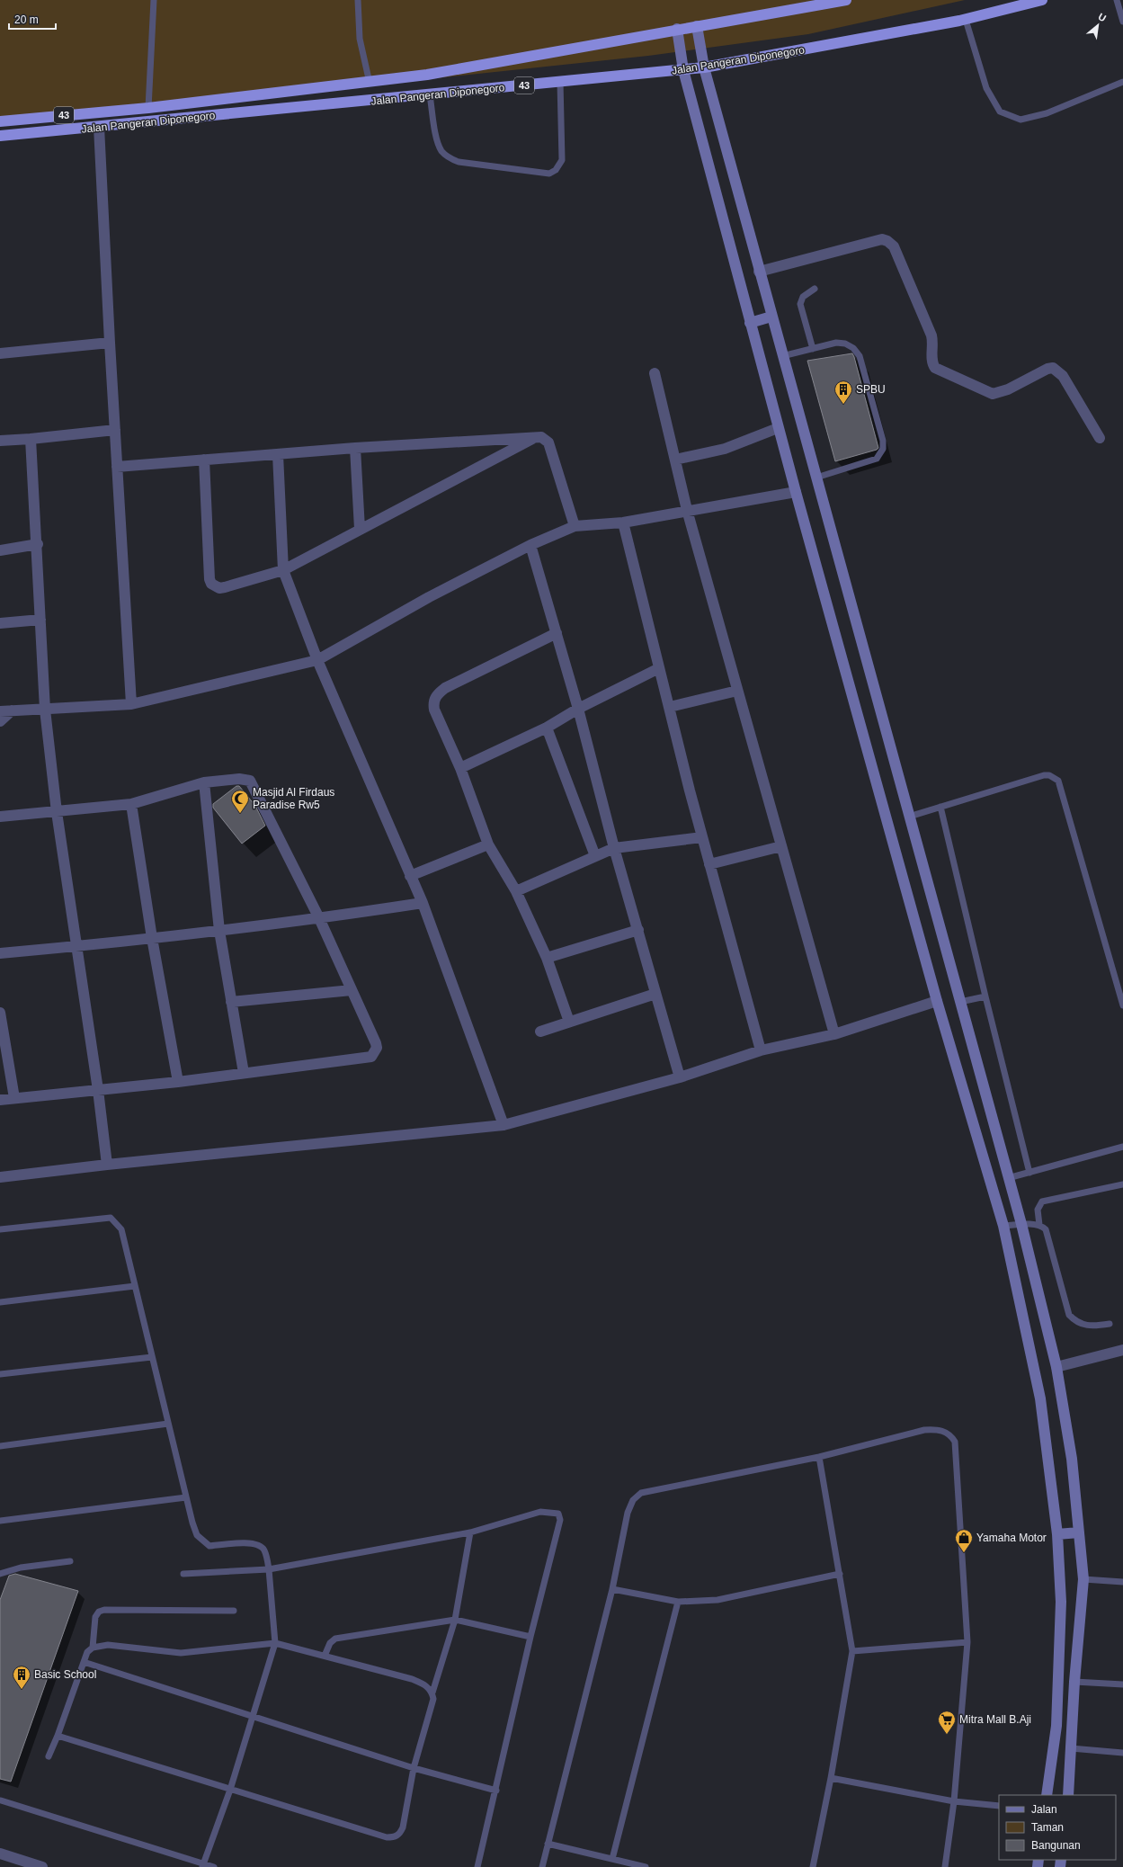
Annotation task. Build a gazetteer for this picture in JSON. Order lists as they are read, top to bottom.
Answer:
{
  "streets": {
    "highway": ["Jalan Pangeran Diponegoro", "43"]
  },
  "places": {
    "building": ["SPBU", "Basic School"],
    "mosque": ["Masjid Al Firdaus Paradise Rw5"],
    "shop": ["Yamaha Motor"],
    "supermarket": ["Mitra Mall B.Aji"]
  },
  "legend": ["Jalan", "Taman", "Bangunan"],
  "scale_bar": "20 m",
  "north": "top right"
}
